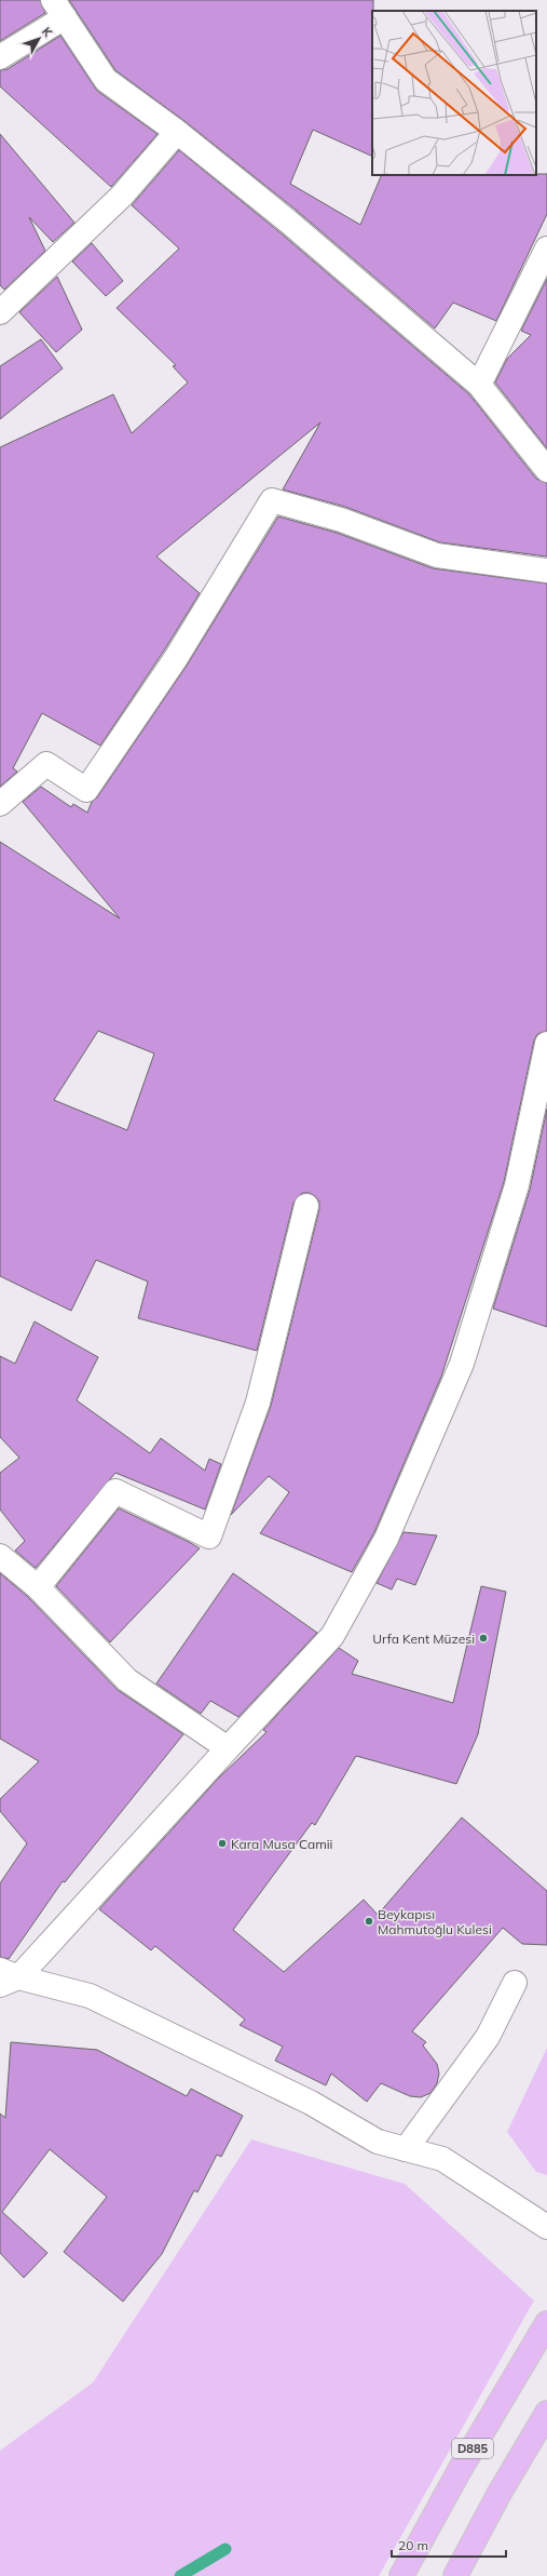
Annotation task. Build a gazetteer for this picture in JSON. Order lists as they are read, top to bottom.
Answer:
{
  "streets": {
    "main road": ["D885"]
  },
  "places": ["Urfa Kent Müzesi", "Kara Musa Camii", "Beykapısı Mahmutoğlu Kulesi"],
  "scale_bar": "20 m",
  "north": "top right"
}
